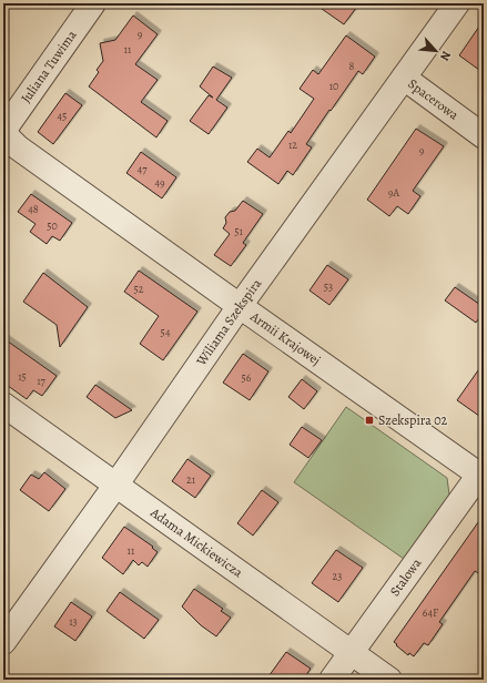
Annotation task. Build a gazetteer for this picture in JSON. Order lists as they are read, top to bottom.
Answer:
{
  "streets": {
    "street": [
      "Juliana Tuwima",
      "Spacerowa",
      "Wiliama Szekspira",
      "Armii Krajowej",
      "Adama Mickiewicza",
      "Stalowa"
    ]
  },
  "crossings": [
    ["Juliana Tuwima", "Armii Krajowej"],
    ["Spacerowa", "Wiliama Szekspira"],
    ["Wiliama Szekspira", "Armii Krajowej"],
    ["Wiliama Szekspira", "Adama Mickiewicza"],
    ["Armii Krajowej", "Stalowa"],
    ["Adama Mickiewicza", "Stalowa"]
  ],
  "places": {
    "transit": ["Szekspira 02"]
  },
  "house_numbers": [
    "9",
    "11",
    "8",
    "10",
    "45",
    "12",
    "9",
    "47",
    "49",
    "9A",
    "48",
    "50",
    "51",
    "53",
    "52",
    "54",
    "15",
    "56",
    "17",
    "21",
    "11",
    "23",
    "64F",
    "13"
  ],
  "north": "bottom right"
}
